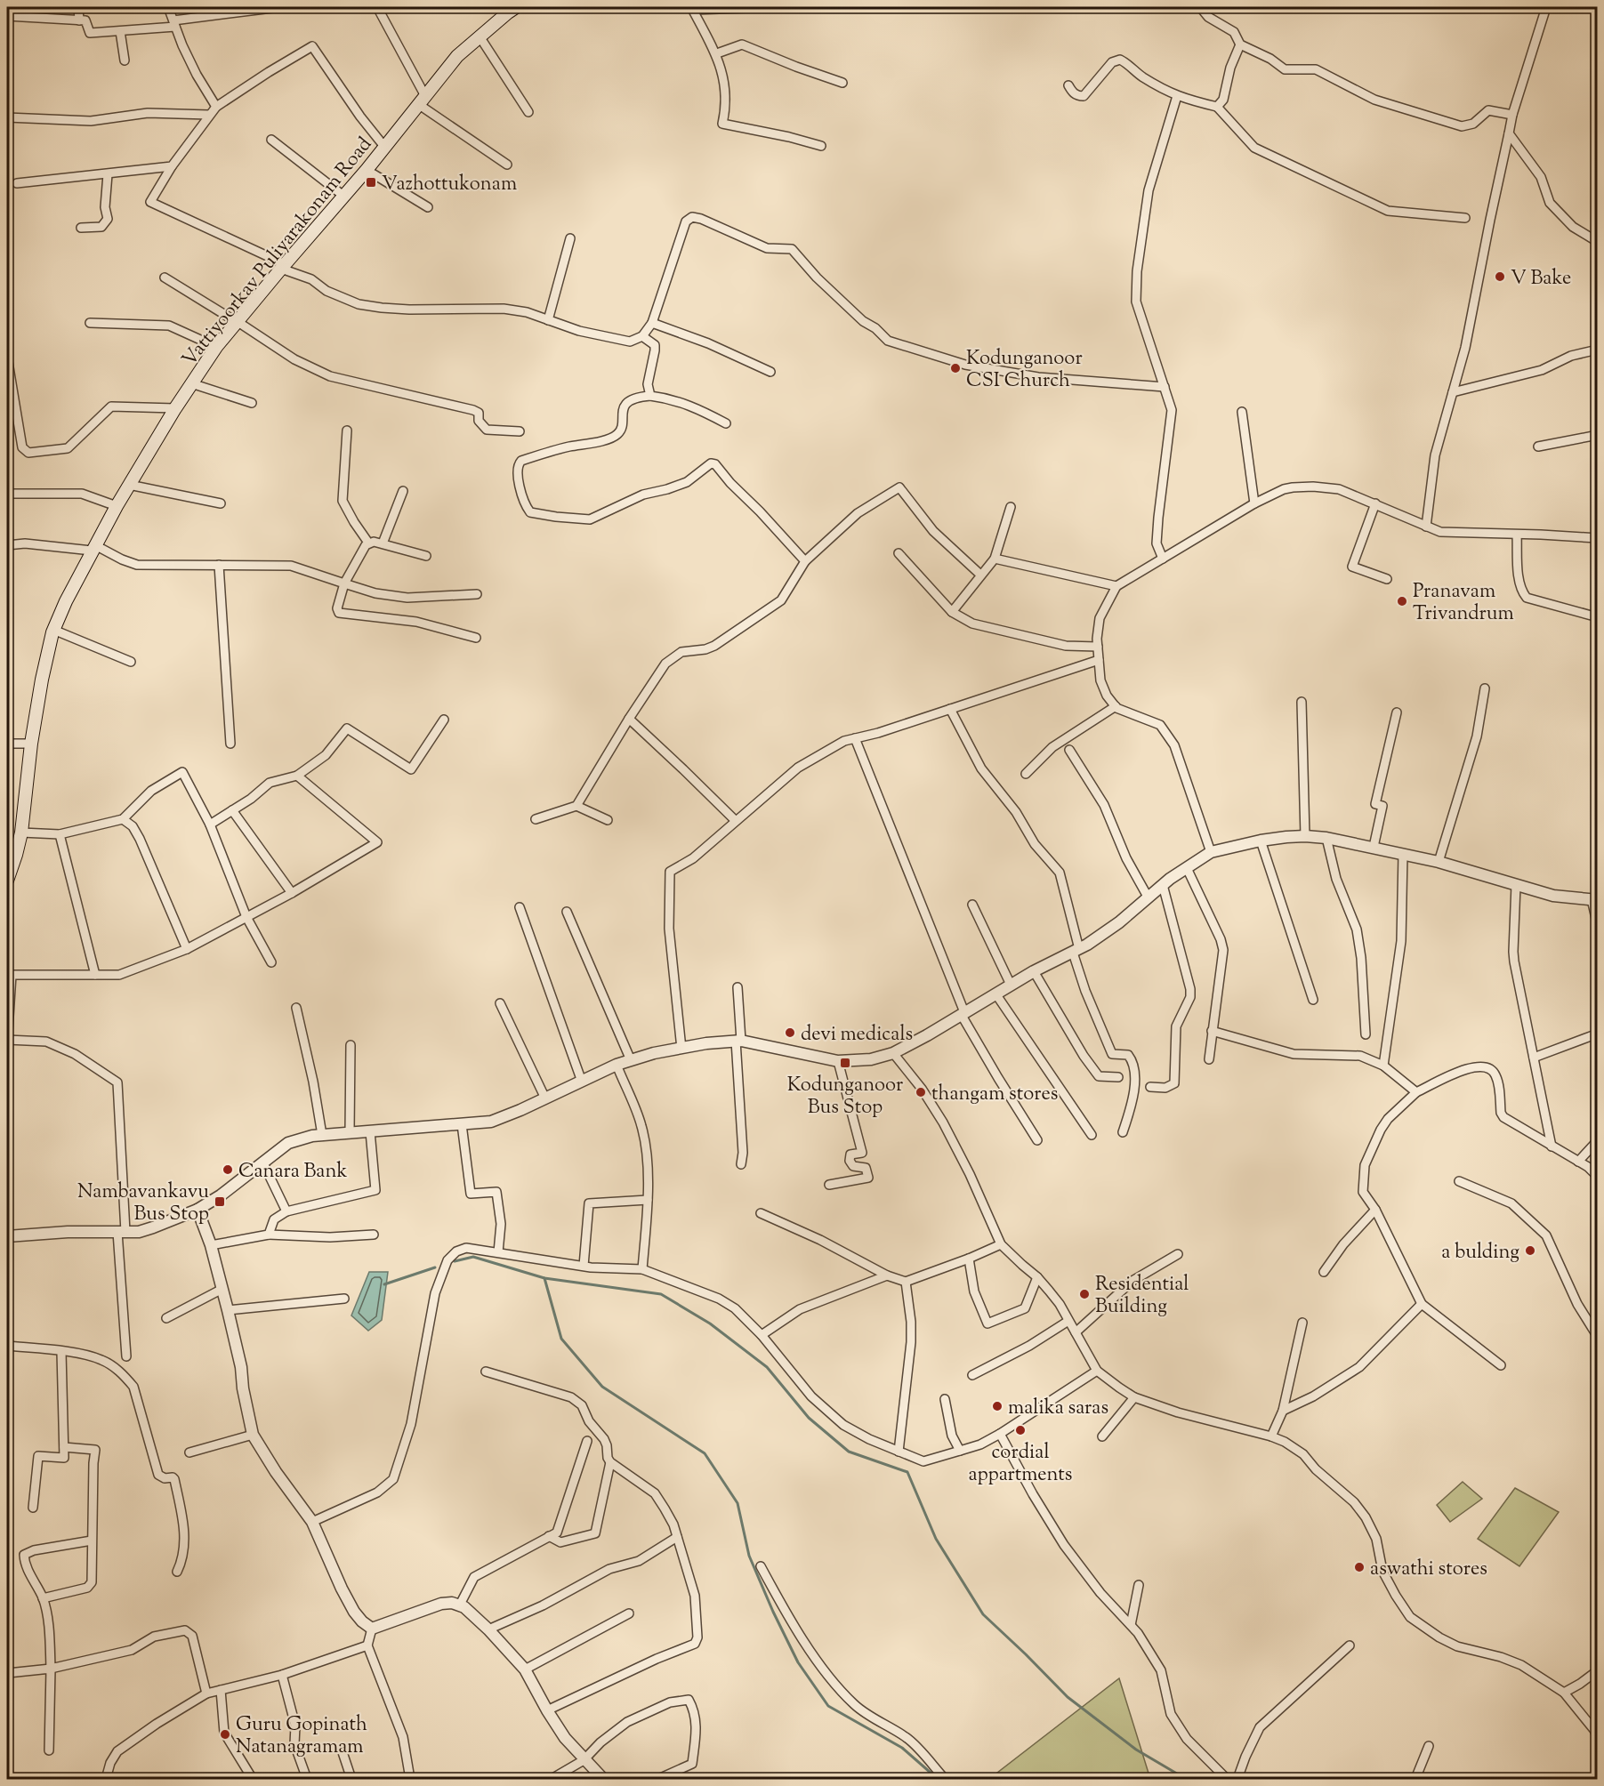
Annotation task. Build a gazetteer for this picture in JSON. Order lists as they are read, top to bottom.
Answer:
{
  "streets": {
    "main road": ["Vattiyoorkav Puliyarakonam Road"]
  },
  "places": {
    "transit": ["Vazhottukonam", "Kodunganoor Bus Stop", "Nambavankavu Bus Stop"],
    "other": [
      "V Bake",
      "Kodunganoor CSI Church",
      "Pranavam Trivandrum",
      "devi medicals",
      "thangam stores",
      "Canara Bank",
      "a bulding",
      "Residential Building",
      "malika saras",
      "cordial appartments",
      "aswathi stores",
      "Guru Gopinath Natanagramam"
    ]
  }
}
